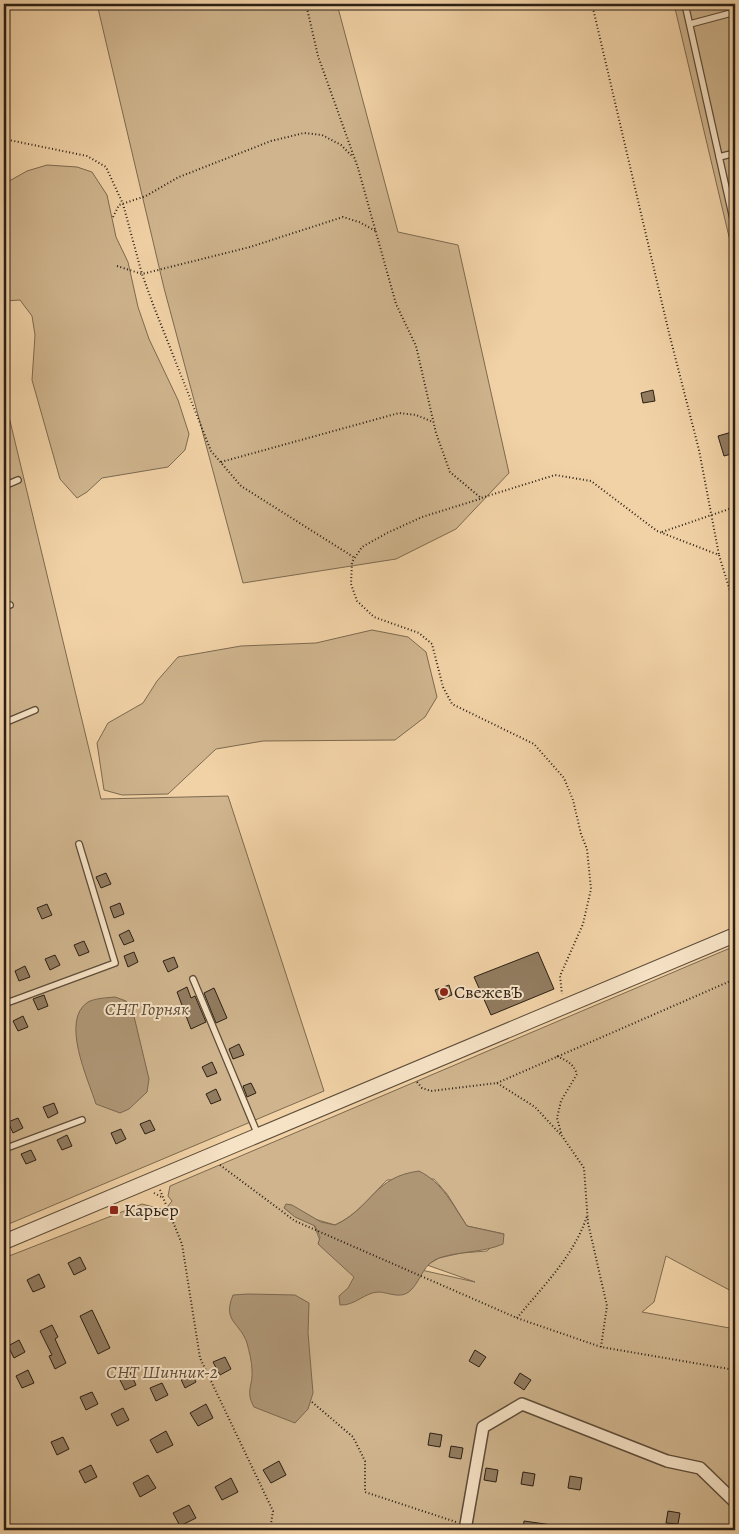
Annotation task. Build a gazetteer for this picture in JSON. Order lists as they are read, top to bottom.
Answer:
{
  "parks": ["СНТ Горняк", "СНТ Шинник-2"],
  "places": {
    "other": ["СвежевЪ"],
    "transit": ["Карьер"]
  }
}
